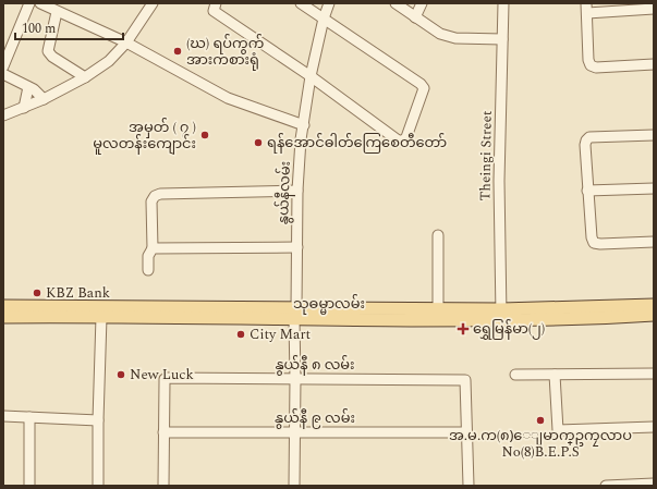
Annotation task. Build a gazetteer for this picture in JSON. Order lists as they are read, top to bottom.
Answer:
{
  "streets": {
    "main road": ["သုဓမ္မာလမ်း"],
    "street": [
      "Theingi Street",
      "နွယ်နီလမ်း",
      "နွယ်နီ ၈ လမ်း",
      "နွယ်နီ ၉ လမ်း"
    ]
  },
  "crossings": [
    ["Theingi Street", "သုဓမ္မာလမ်း"],
    ["နွယ်နီလမ်း", "သုဓမ္မာလမ်း"],
    ["နွယ်နီလမ်း", "နွယ်နီ ၈ လမ်း"],
    ["နွယ်နီလမ်း", "နွယ်နီ ၉ လမ်း"],
    ["နွယ်နီ ၈ လမ်း", "နွယ်နီ ၉ လမ်း"]
  ],
  "places": {
    "other": [
      "(ဃ) ရပ်ကွက် အားကစားရုံ",
      "အမှတ် ( ၇ ) မူလတန်းကျောင်း",
      "ရန်အောင်ဓါတ်ကြေစေတီတော်",
      "KBZ Bank",
      "City Mart",
      "New Luck",
      "အ.မ.က(၈)ေျမာက္ဥကၠလာပ No(8)B.E.P.S"
    ],
    "health": ["ရွှေမြန်မာ(၂)"]
  },
  "scale_bar": "100 m"
}
